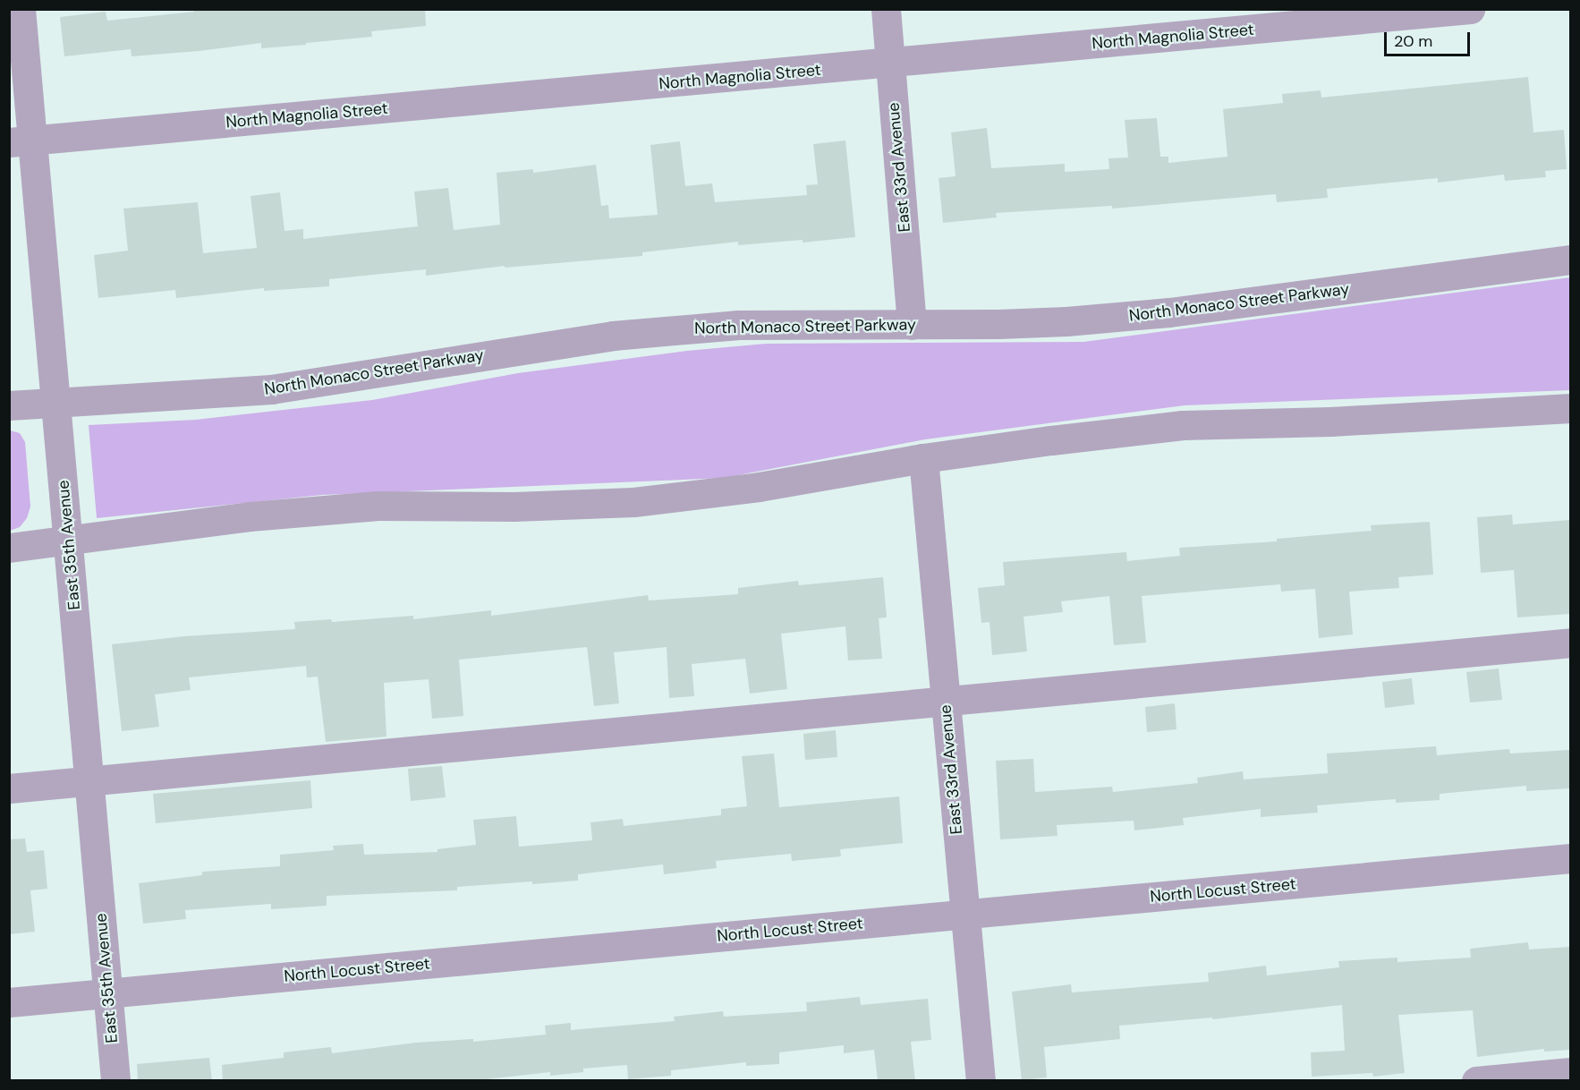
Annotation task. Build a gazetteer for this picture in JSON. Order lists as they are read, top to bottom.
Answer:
{
  "streets": {
    "street": [
      "North Magnolia Street",
      "East 33rd Avenue",
      "North Monaco Street Parkway",
      "East 35th Avenue",
      "North Locust Street"
    ]
  },
  "crossings": [
    ["North Magnolia Street", "East 33rd Avenue"],
    ["North Magnolia Street", "East 35th Avenue"],
    ["East 33rd Avenue", "North Monaco Street Parkway"],
    ["East 33rd Avenue", "North Locust Street"],
    ["North Monaco Street Parkway", "East 35th Avenue"],
    ["East 35th Avenue", "North Locust Street"]
  ],
  "scale_bar": "20 m"
}
